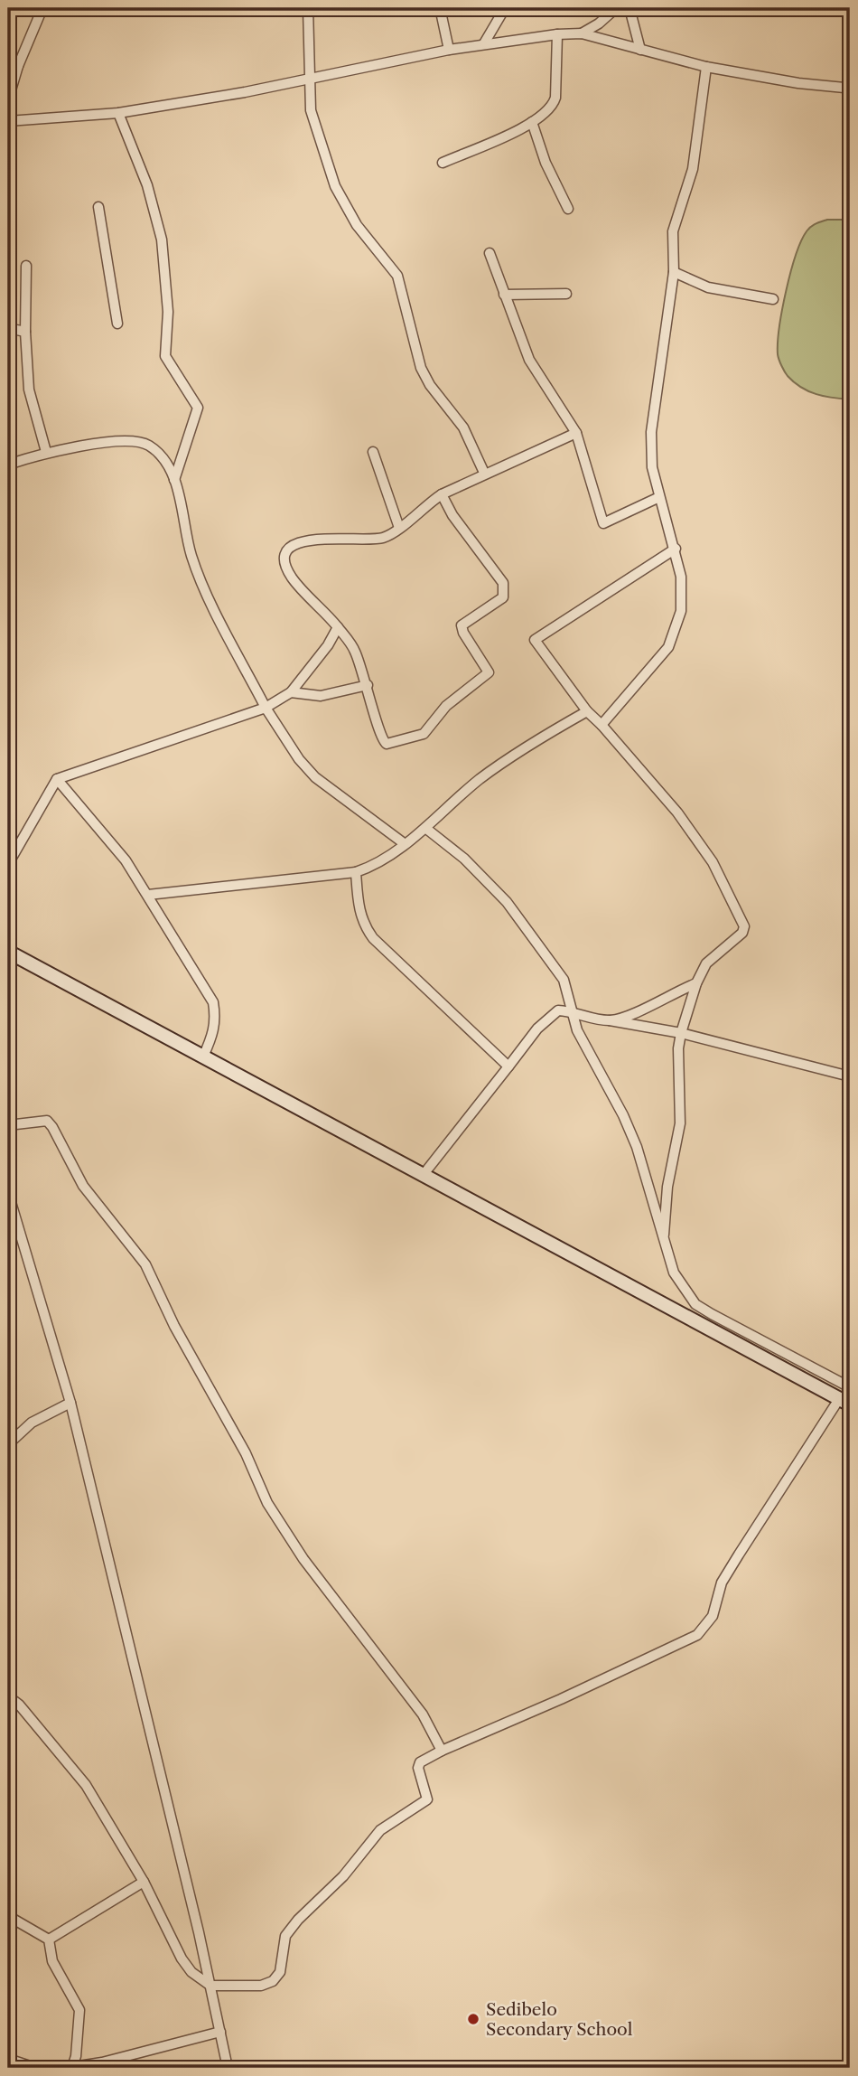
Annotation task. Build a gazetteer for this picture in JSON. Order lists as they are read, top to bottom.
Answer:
{
  "places": ["Sedibelo Secondary School"]
}
